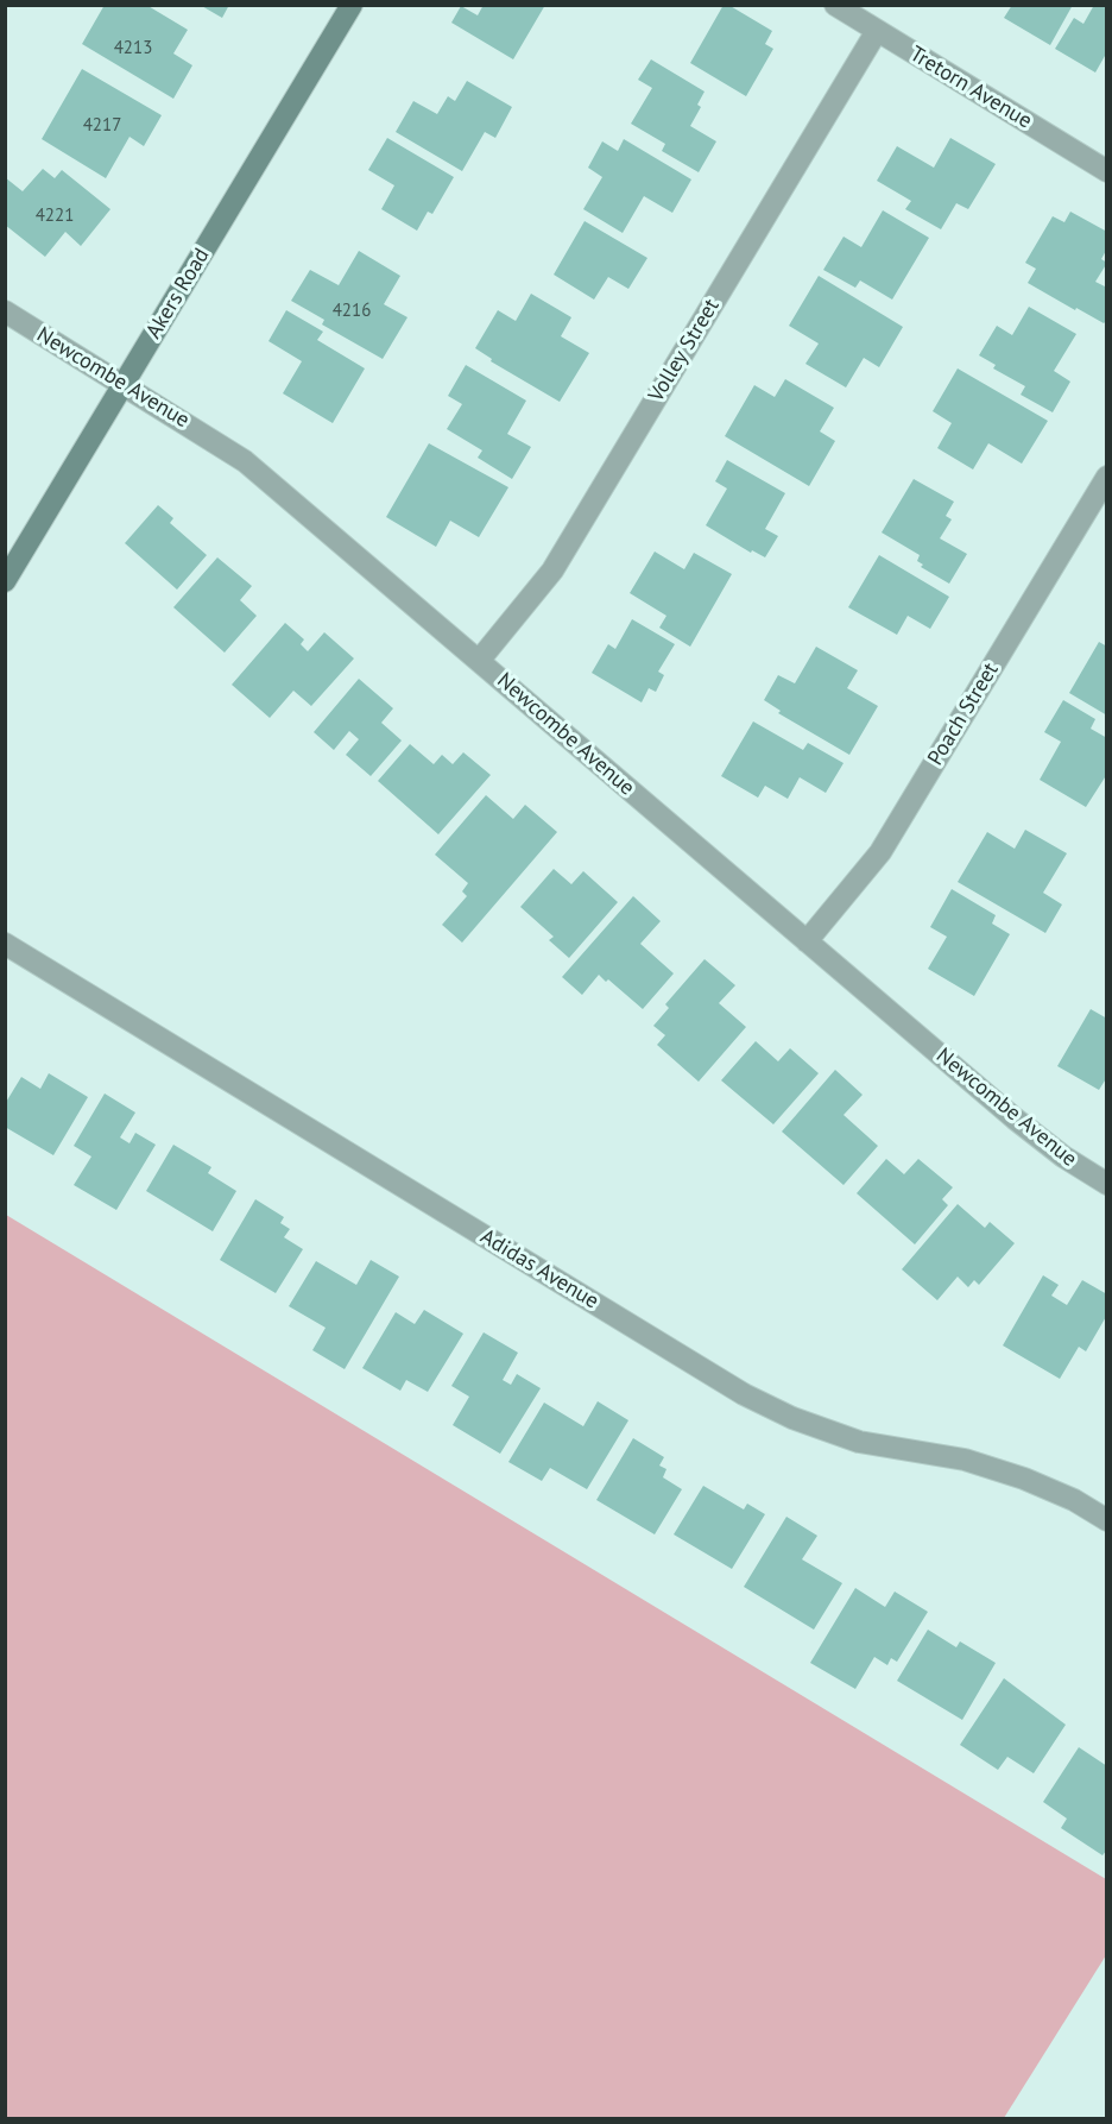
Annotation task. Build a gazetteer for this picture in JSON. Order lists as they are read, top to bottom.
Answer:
{
  "streets": {
    "street": [
      "Tretorn Avenue",
      "Akers Road",
      "Volley Street",
      "Newcombe Avenue",
      "Poach Street",
      "Adidas Avenue"
    ]
  },
  "crossings": [
    ["Tretorn Avenue", "Volley Street"],
    ["Akers Road", "Newcombe Avenue"],
    ["Volley Street", "Newcombe Avenue"],
    ["Newcombe Avenue", "Poach Street"]
  ],
  "house_numbers": [
    "4213",
    "4217",
    "4221",
    "4216"
  ]
}
